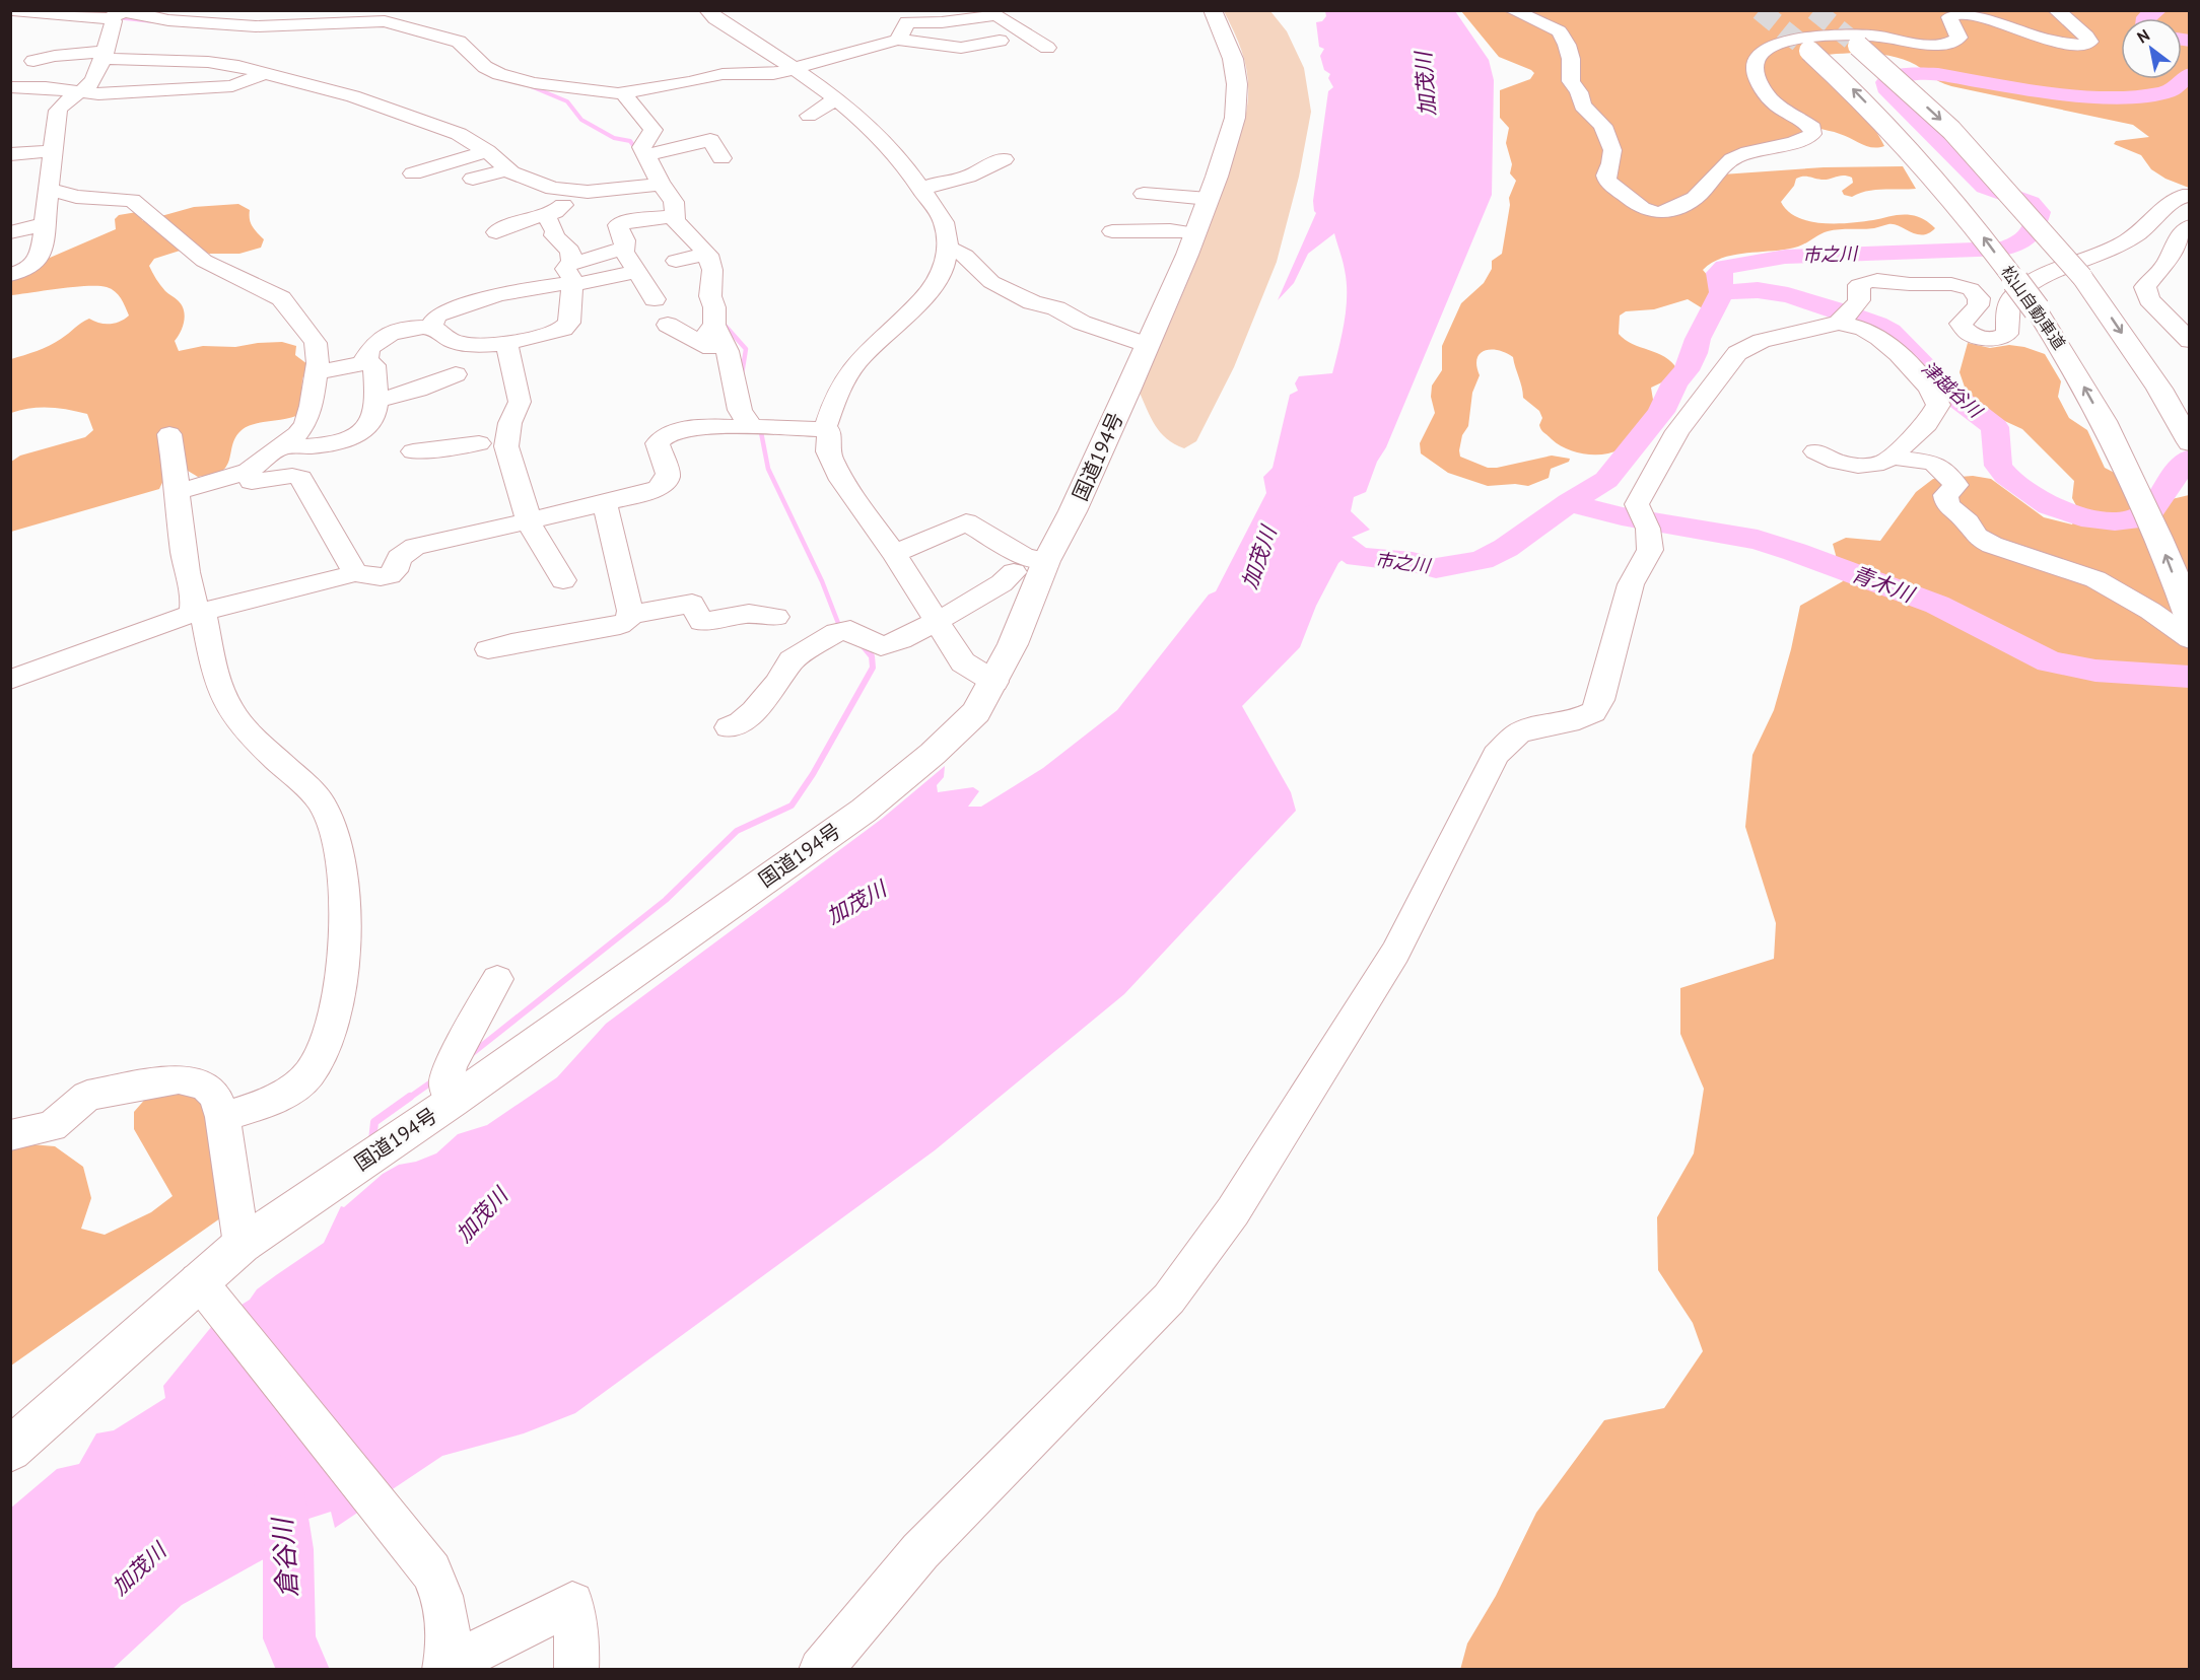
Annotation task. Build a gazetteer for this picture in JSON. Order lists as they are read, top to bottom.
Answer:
{
  "streets": {
    "highway": ["松山自動車道", "国道194号"]
  },
  "water": [
    "加茂川",
    "市之川",
    "津越谷川",
    "青木川",
    "倉谷川"
  ],
  "north": "top left"
}
